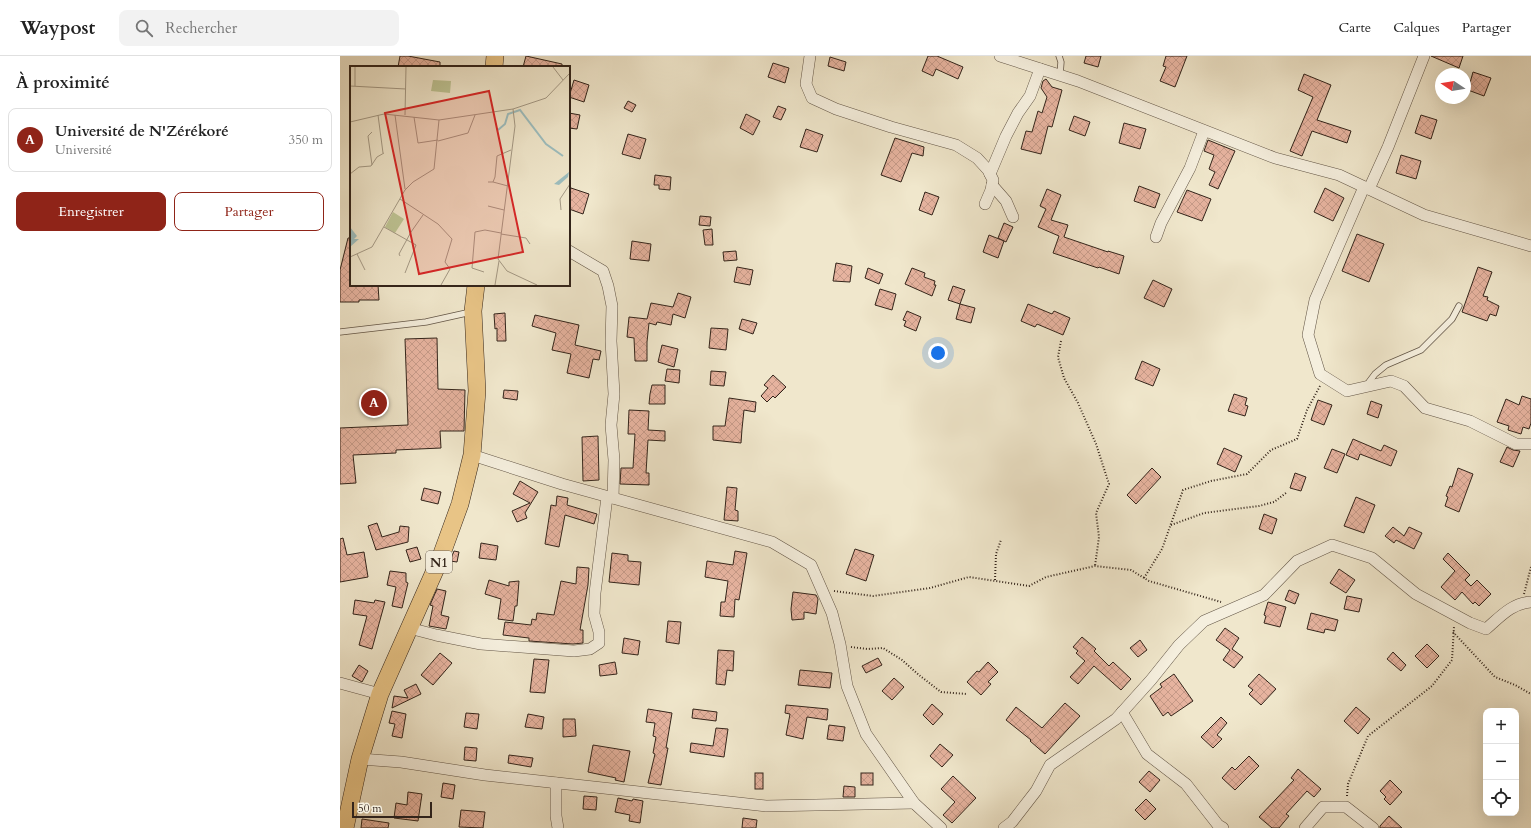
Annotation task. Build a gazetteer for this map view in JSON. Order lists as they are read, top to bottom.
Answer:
{
  "streets": {
    "main road": ["N1"]
  },
  "scale_bar": "50 m",
  "north": "left",
  "page": {
    "header": "Waypost",
    "search": "Rechercher",
    "nav": ["Carte", "Calques", "Partager"],
    "heading": "À proximité",
    "list": [
      {
        "mark": "A",
        "name": "Université de N'Zérékoré",
        "note": "Université",
        "value": "350 m"
      }
    ],
    "buttons": ["Enregistrer", "Partager"],
    "pins": "A",
    "map_buttons": ["+", "−"],
    "scale": "50 m"
  }
}
